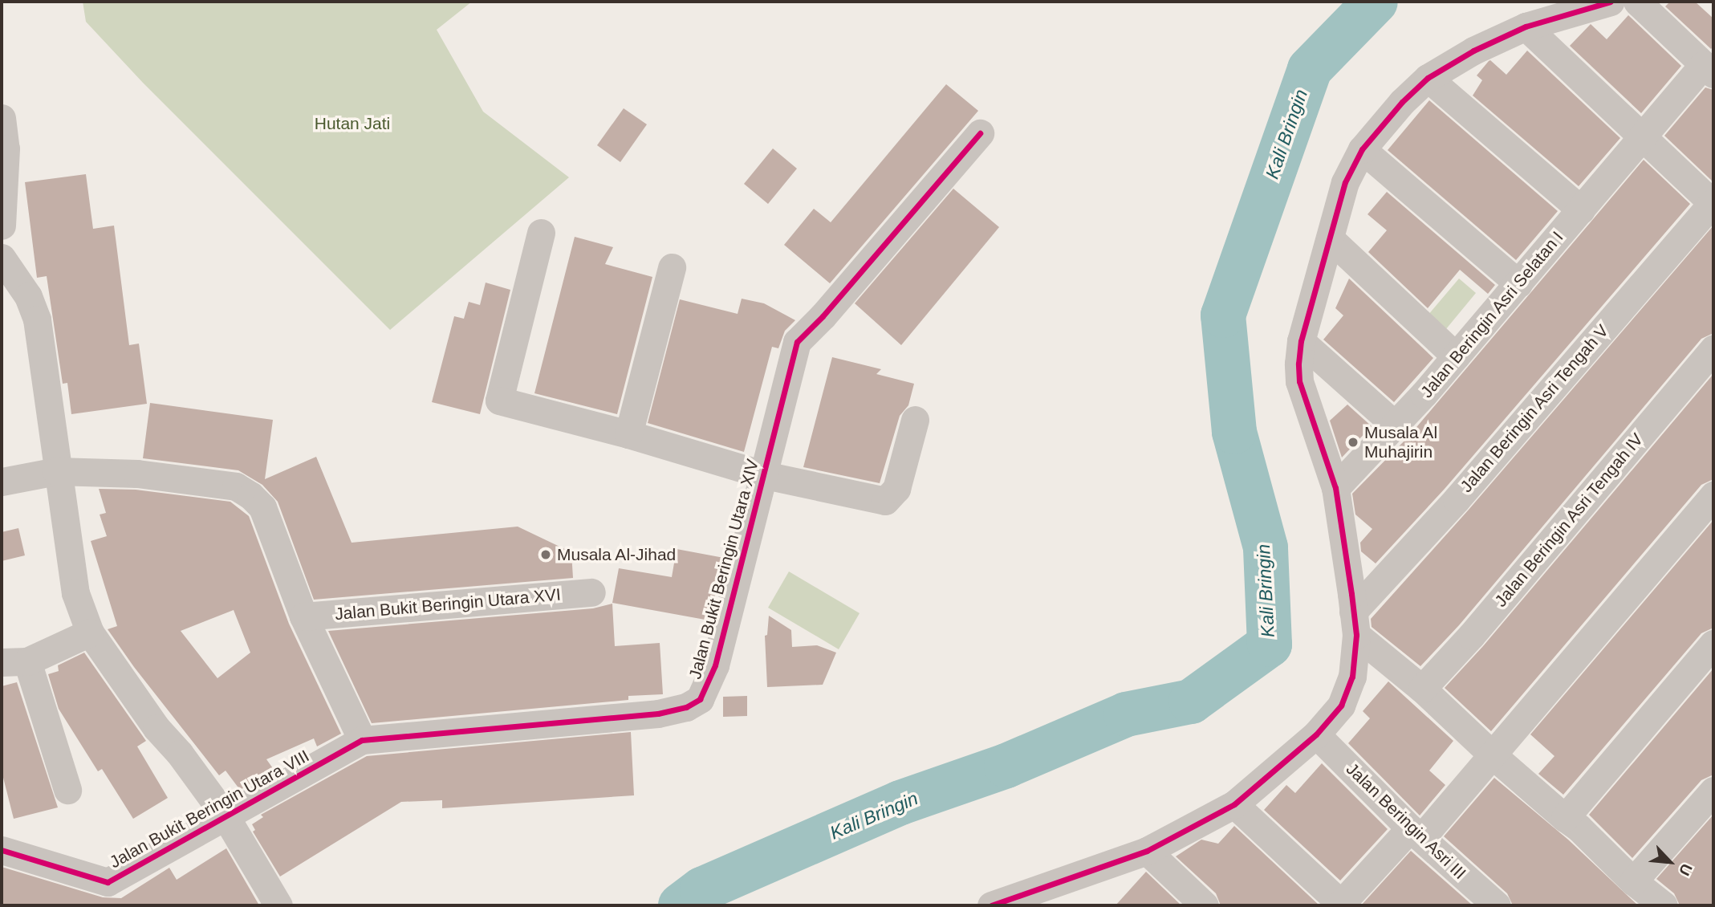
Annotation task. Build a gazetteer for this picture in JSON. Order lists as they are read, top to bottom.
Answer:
{
  "streets": {
    "street": [
      "Jalan Beringin Asri Selatan I",
      "Jalan Beringin Asri Tengah V",
      "Jalan Beringin Asri Tengah IV",
      "Jalan Bukit Beringin Utara XIV",
      "Jalan Bukit Beringin Utara XVI",
      "Jalan Bukit Beringin Utara VIII",
      "Jalan Beringin Asri III"
    ]
  },
  "crossings": [
    ["Jalan Bukit Beringin Utara XIV", "Jalan Bukit Beringin Utara VIII"]
  ],
  "water": ["Kali Bringin"],
  "parks": ["Hutan Jati"],
  "places": ["Musala Al Muhajirin", "Musala Al-Jihad"],
  "north": "bottom right"
}
